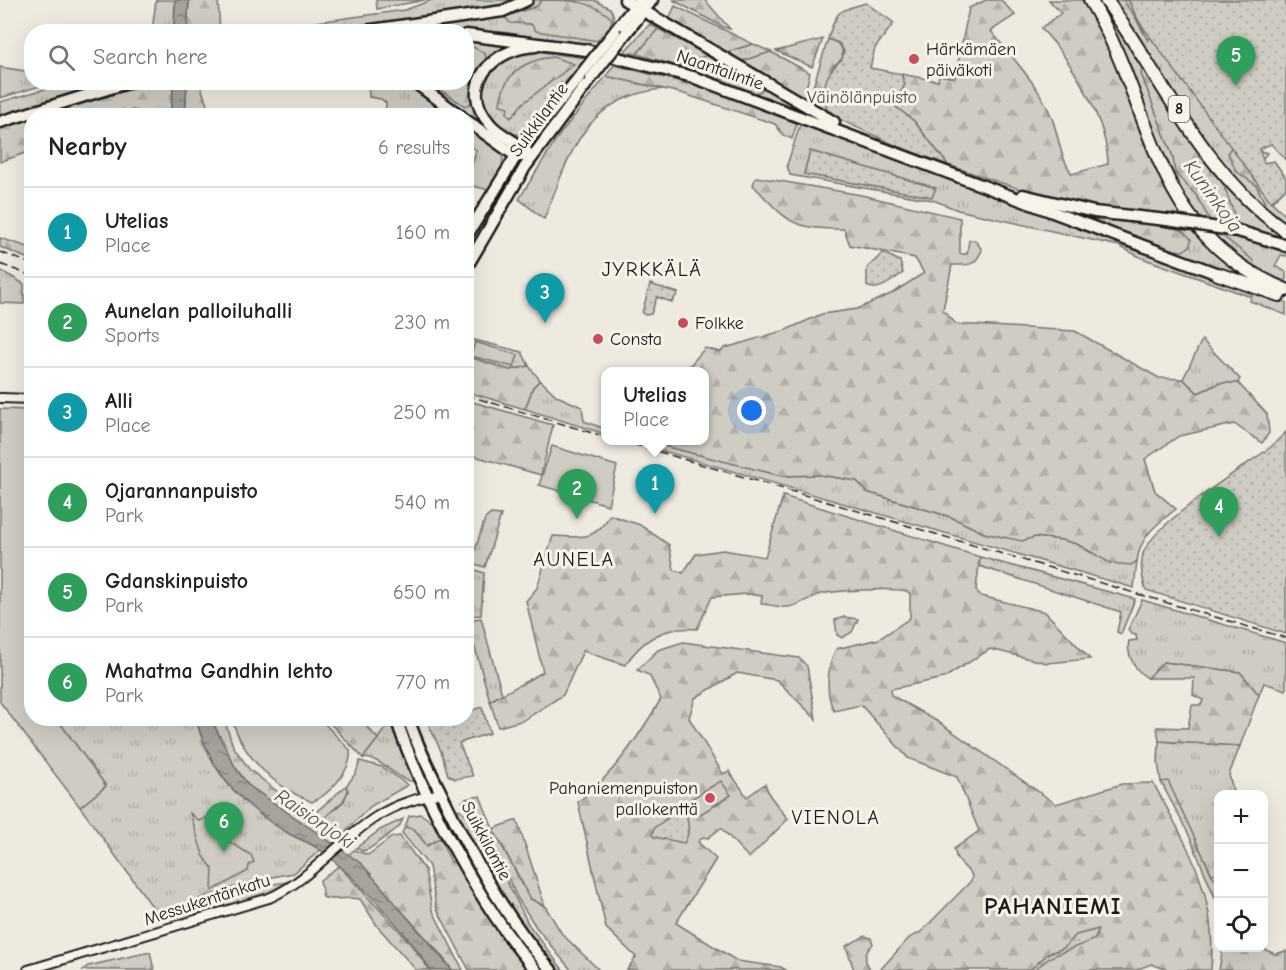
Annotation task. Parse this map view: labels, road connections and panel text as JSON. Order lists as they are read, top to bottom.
{
  "streets": {
    "highway": ["8"],
    "main road": ["Naantalintie", "Suikkilantie"],
    "street": ["Messukentänkatu"]
  },
  "crossings": [
    ["Suikkilantie", "Messukentänkatu"]
  ],
  "districts": [
    "JYRKKÄLÄ",
    "AUNELA",
    "VIENOLA",
    "PAHANIEMI"
  ],
  "water": ["Kuninkoja", "Raisionjoki"],
  "parks": ["Väinölänpuisto"],
  "places": [
    "Härkämäen päiväkoti",
    "Folkke",
    "Consta",
    "Pahaniemenpuiston pallokenttä"
  ],
  "page": {
    "search": "Search here",
    "pins": [
      "5",
      "3",
      "1",
      "2",
      "4",
      "6"
    ],
    "heading": ["Nearby", "6 results"],
    "list": [
      {
        "mark": "1",
        "name": "Utelias",
        "note": "Place",
        "value": "160 m"
      },
      {
        "mark": "2",
        "name": "Aunelan palloiluhalli",
        "note": "Sports",
        "value": "230 m"
      },
      {
        "mark": "3",
        "name": "Alli",
        "note": "Place",
        "value": "250 m"
      },
      {
        "mark": "4",
        "name": "Ojarannanpuisto",
        "note": "Park",
        "value": "540 m"
      },
      {
        "mark": "5",
        "name": "Gdanskinpuisto",
        "note": "Park",
        "value": "650 m"
      },
      {
        "mark": "6",
        "name": "Mahatma Gandhin lehto",
        "note": "Park",
        "value": "770 m"
      }
    ],
    "popup": ["Utelias", "Place"],
    "map_buttons": ["+", "−"]
  }
}
